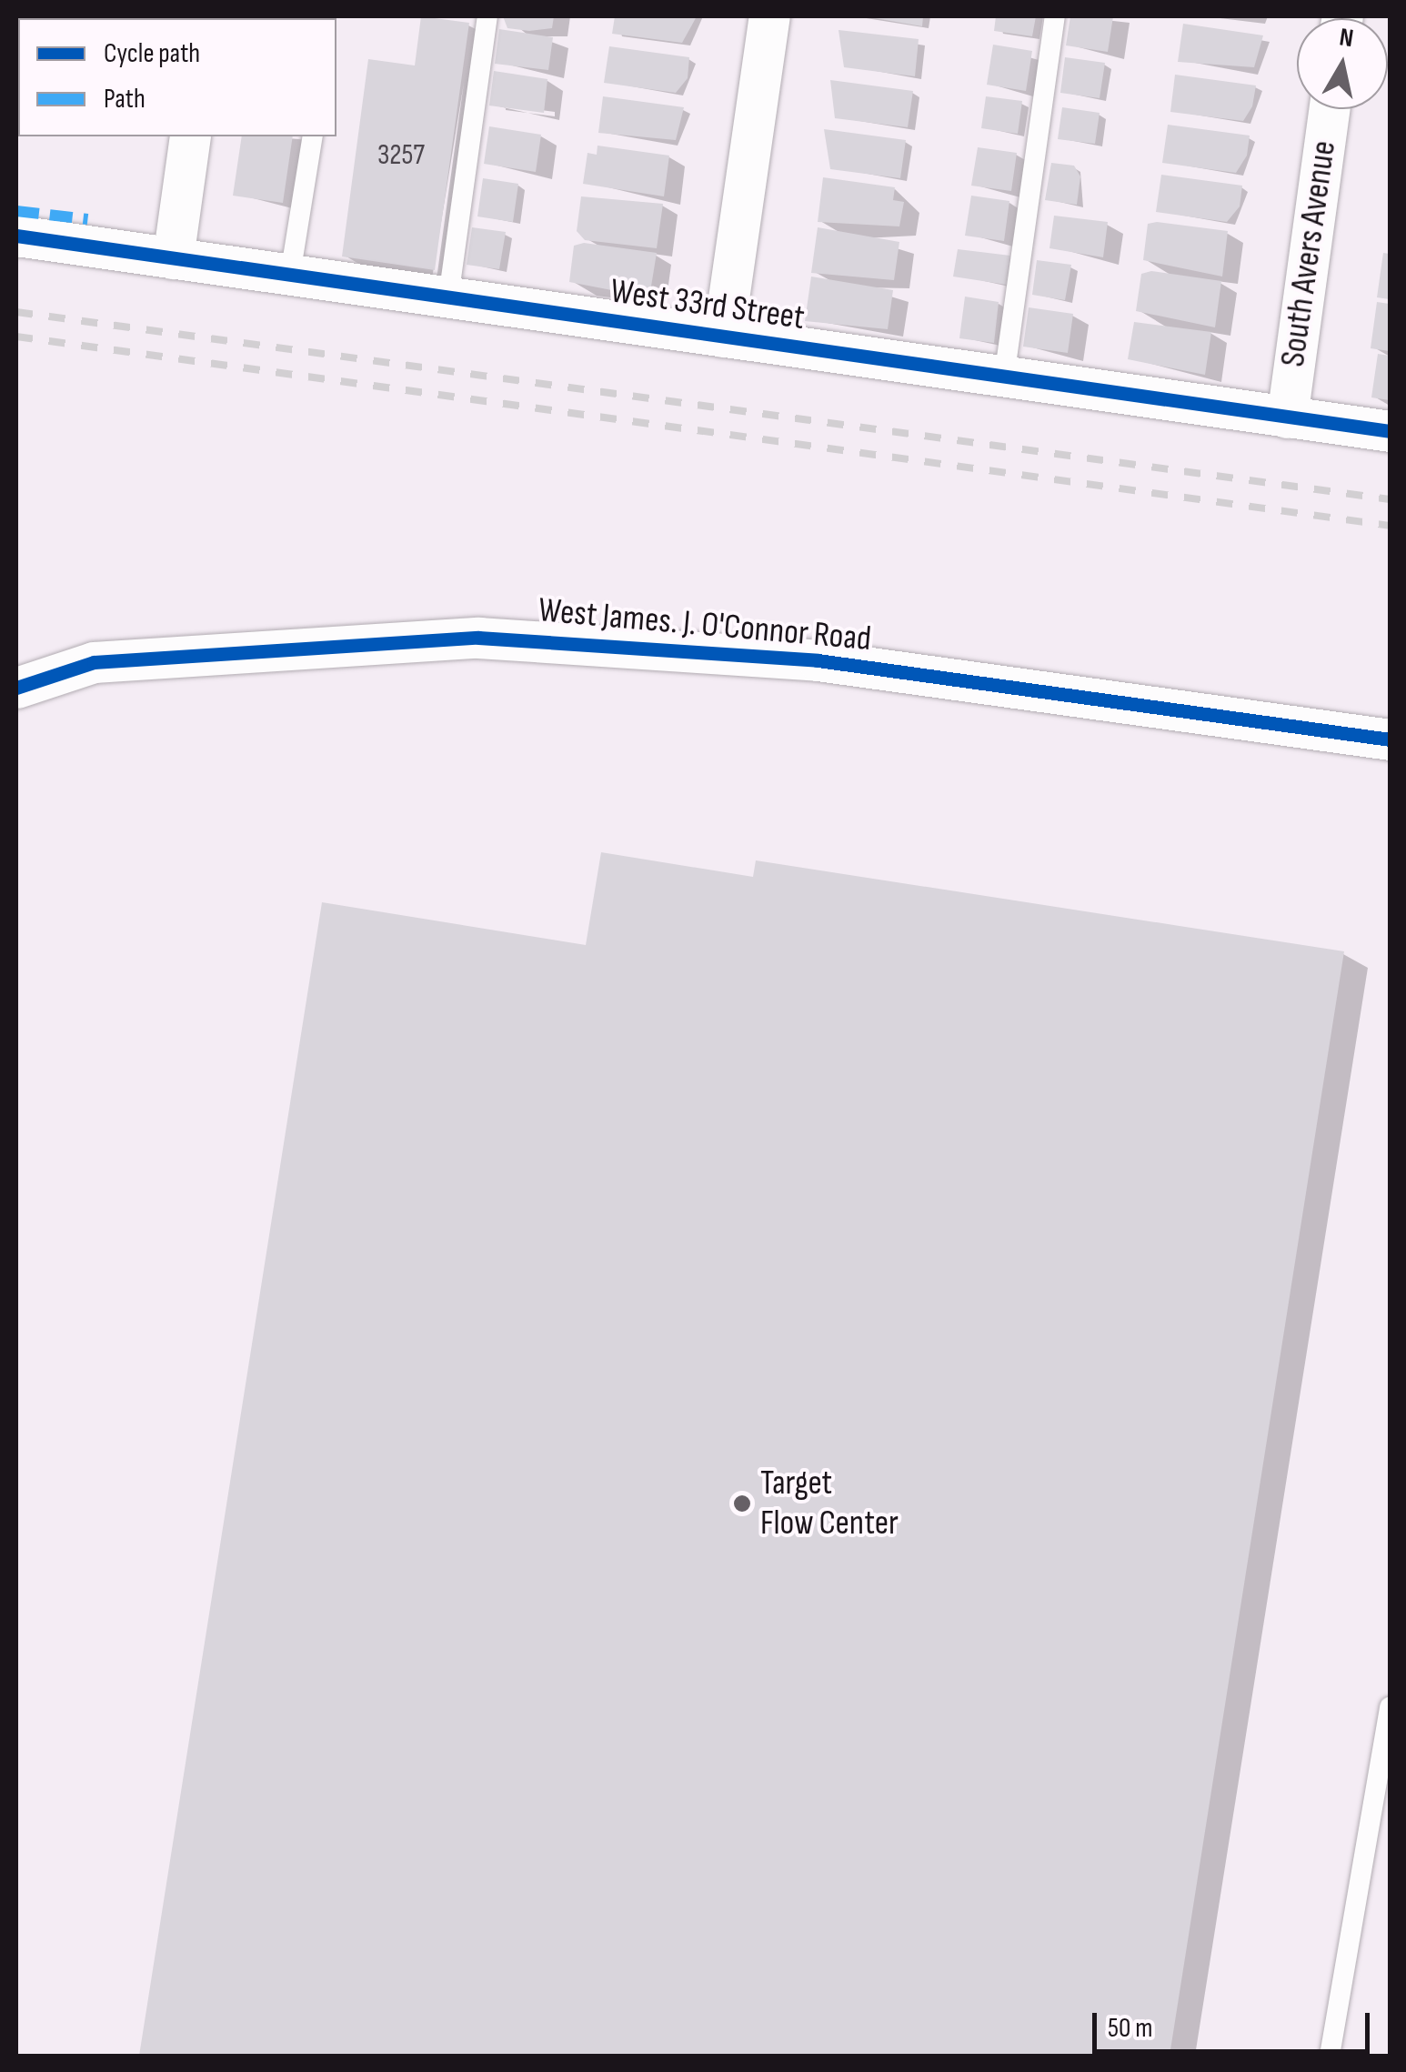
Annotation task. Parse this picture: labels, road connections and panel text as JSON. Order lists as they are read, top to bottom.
{
  "streets": {
    "street": ["South Avers Avenue", "West 33rd Street", "West James. J. O'Connor Road"]
  },
  "crossings": [
    ["South Avers Avenue", "West 33rd Street"]
  ],
  "places": ["Target Flow Center"],
  "house_numbers": ["3257"],
  "legend": ["Cycle path", "Path"],
  "scale_bar": "50 m",
  "north": "top"
}
